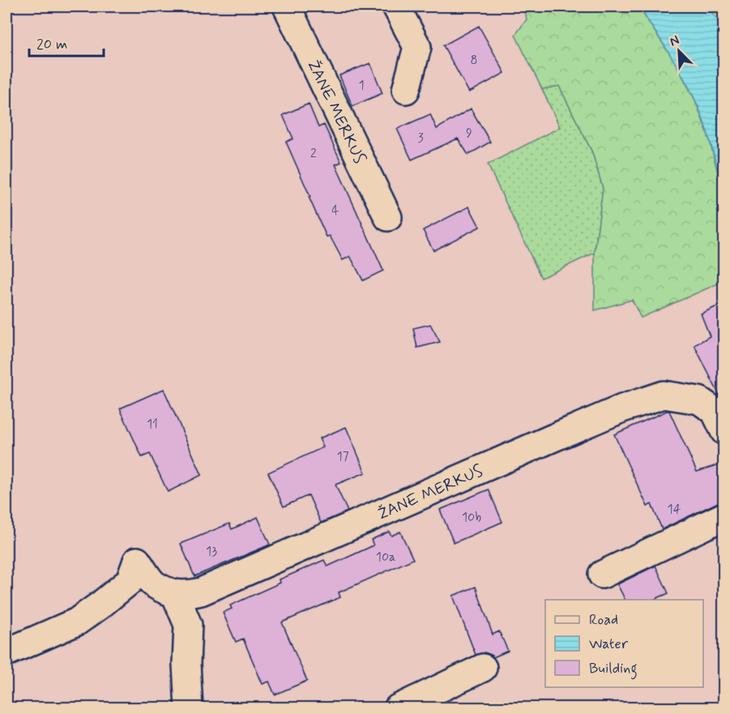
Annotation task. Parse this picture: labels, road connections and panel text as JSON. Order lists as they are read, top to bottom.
{
  "streets": {
    "street": ["ŽANE MERKUS"]
  },
  "house_numbers": [
    "8",
    "1",
    "9",
    "3",
    "2",
    "4",
    "11",
    "17",
    "14",
    "10b",
    "13",
    "10a"
  ],
  "legend": ["Road", "Water", "Building"],
  "scale_bar": "20 m",
  "north": "top left"
}
